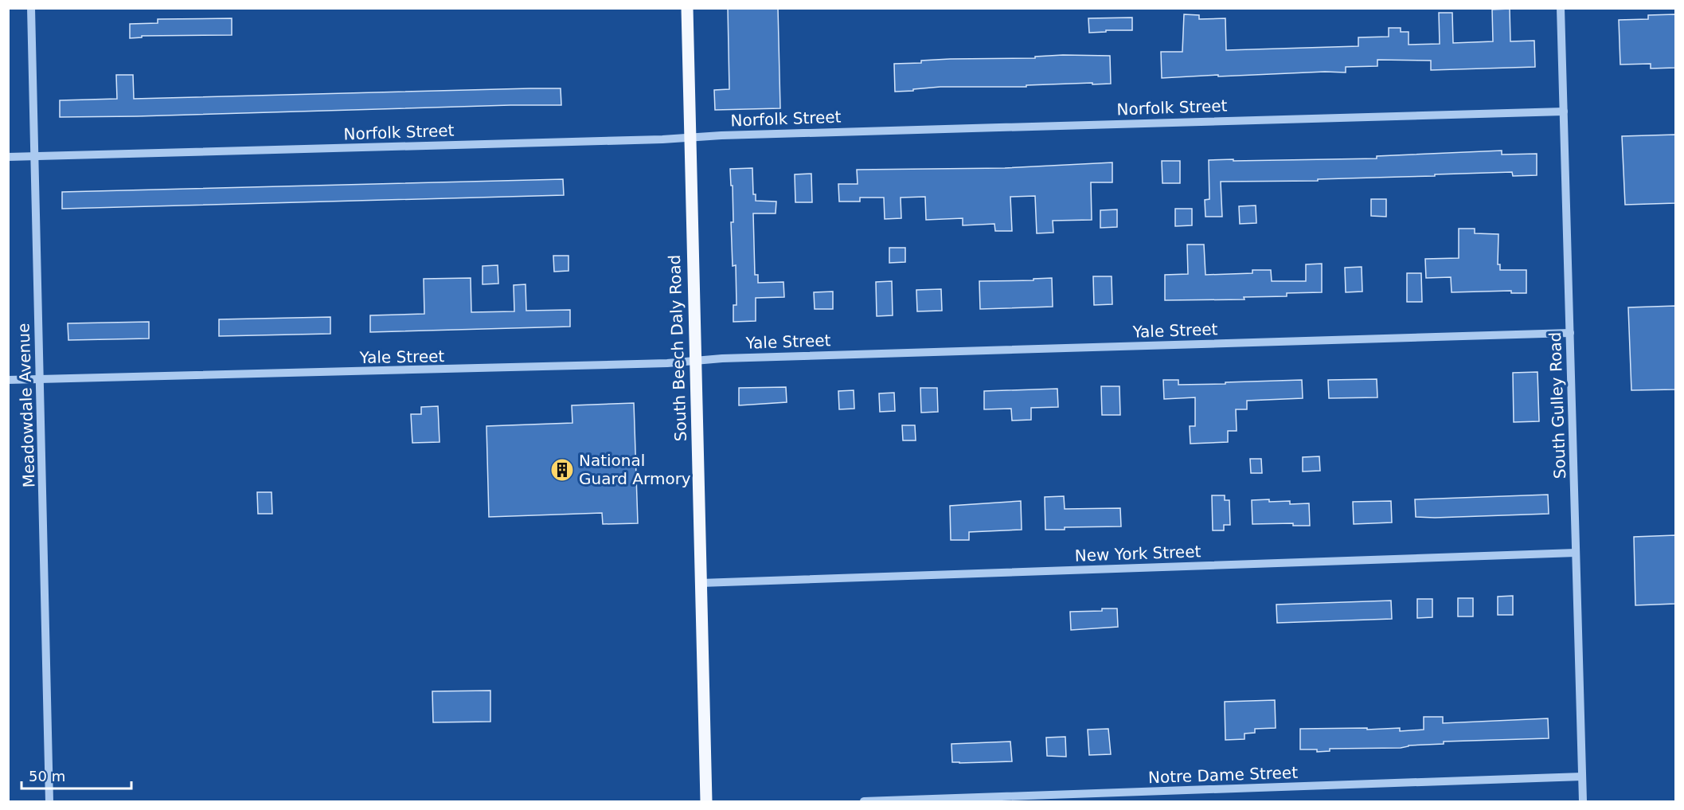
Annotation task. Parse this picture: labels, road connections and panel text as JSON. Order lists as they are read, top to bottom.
{
  "streets": {
    "main road": ["South Beech Daly Road"],
    "street": [
      "Norfolk Street",
      "Yale Street",
      "Meadowdale Avenue",
      "South Gulley Road",
      "New York Street",
      "Notre Dame Street"
    ]
  },
  "crossings": [
    ["Norfolk Street", "South Beech Daly Road"],
    ["Norfolk Street", "Meadowdale Avenue"],
    ["Norfolk Street", "South Gulley Road"],
    ["Yale Street", "South Beech Daly Road"],
    ["Yale Street", "Meadowdale Avenue"],
    ["Yale Street", "South Gulley Road"],
    ["South Beech Daly Road", "New York Street"],
    ["South Gulley Road", "New York Street"],
    ["South Gulley Road", "Notre Dame Street"]
  ],
  "places": {
    "building": ["National Guard Armory"]
  },
  "scale_bar": "50 m"
}
